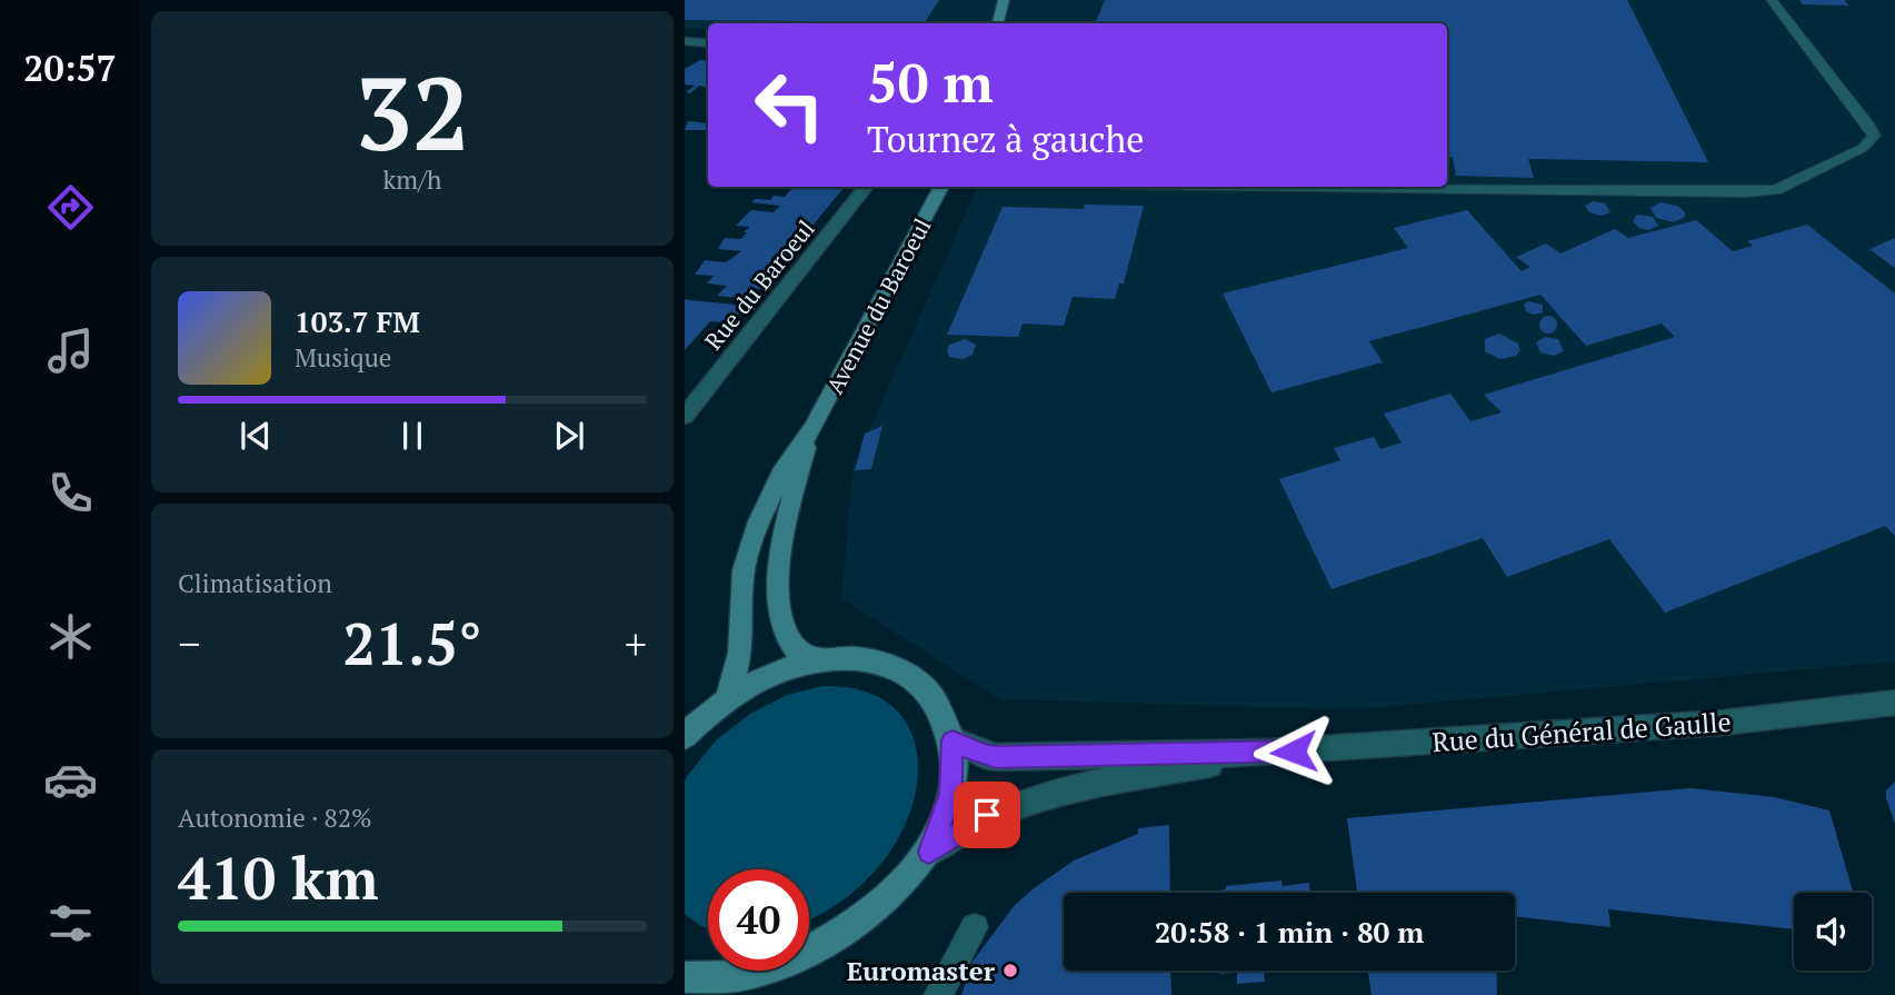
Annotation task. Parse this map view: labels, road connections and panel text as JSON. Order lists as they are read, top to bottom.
{
  "streets": {
    "main road": ["Avenue du Baroeul"],
    "street": ["Rue du Baroeul", "Rue du Général de Gaulle"]
  },
  "places": ["Euromaster"],
  "page": {
    "tabs": "20:57",
    "tile": [
      ["32", "km/h"],
      "Climatisation",
      ["Autonomie · 82%", "410 km"]
    ],
    "turn": ["50 m", "Tournez à gauche"],
    "song": ["103.7 FM", "Musique"],
    "heat": ["−", "21.5°", "+"],
    "limit": "40",
    "trip": "20:58 · 1 min · 80 m"
  }
}
